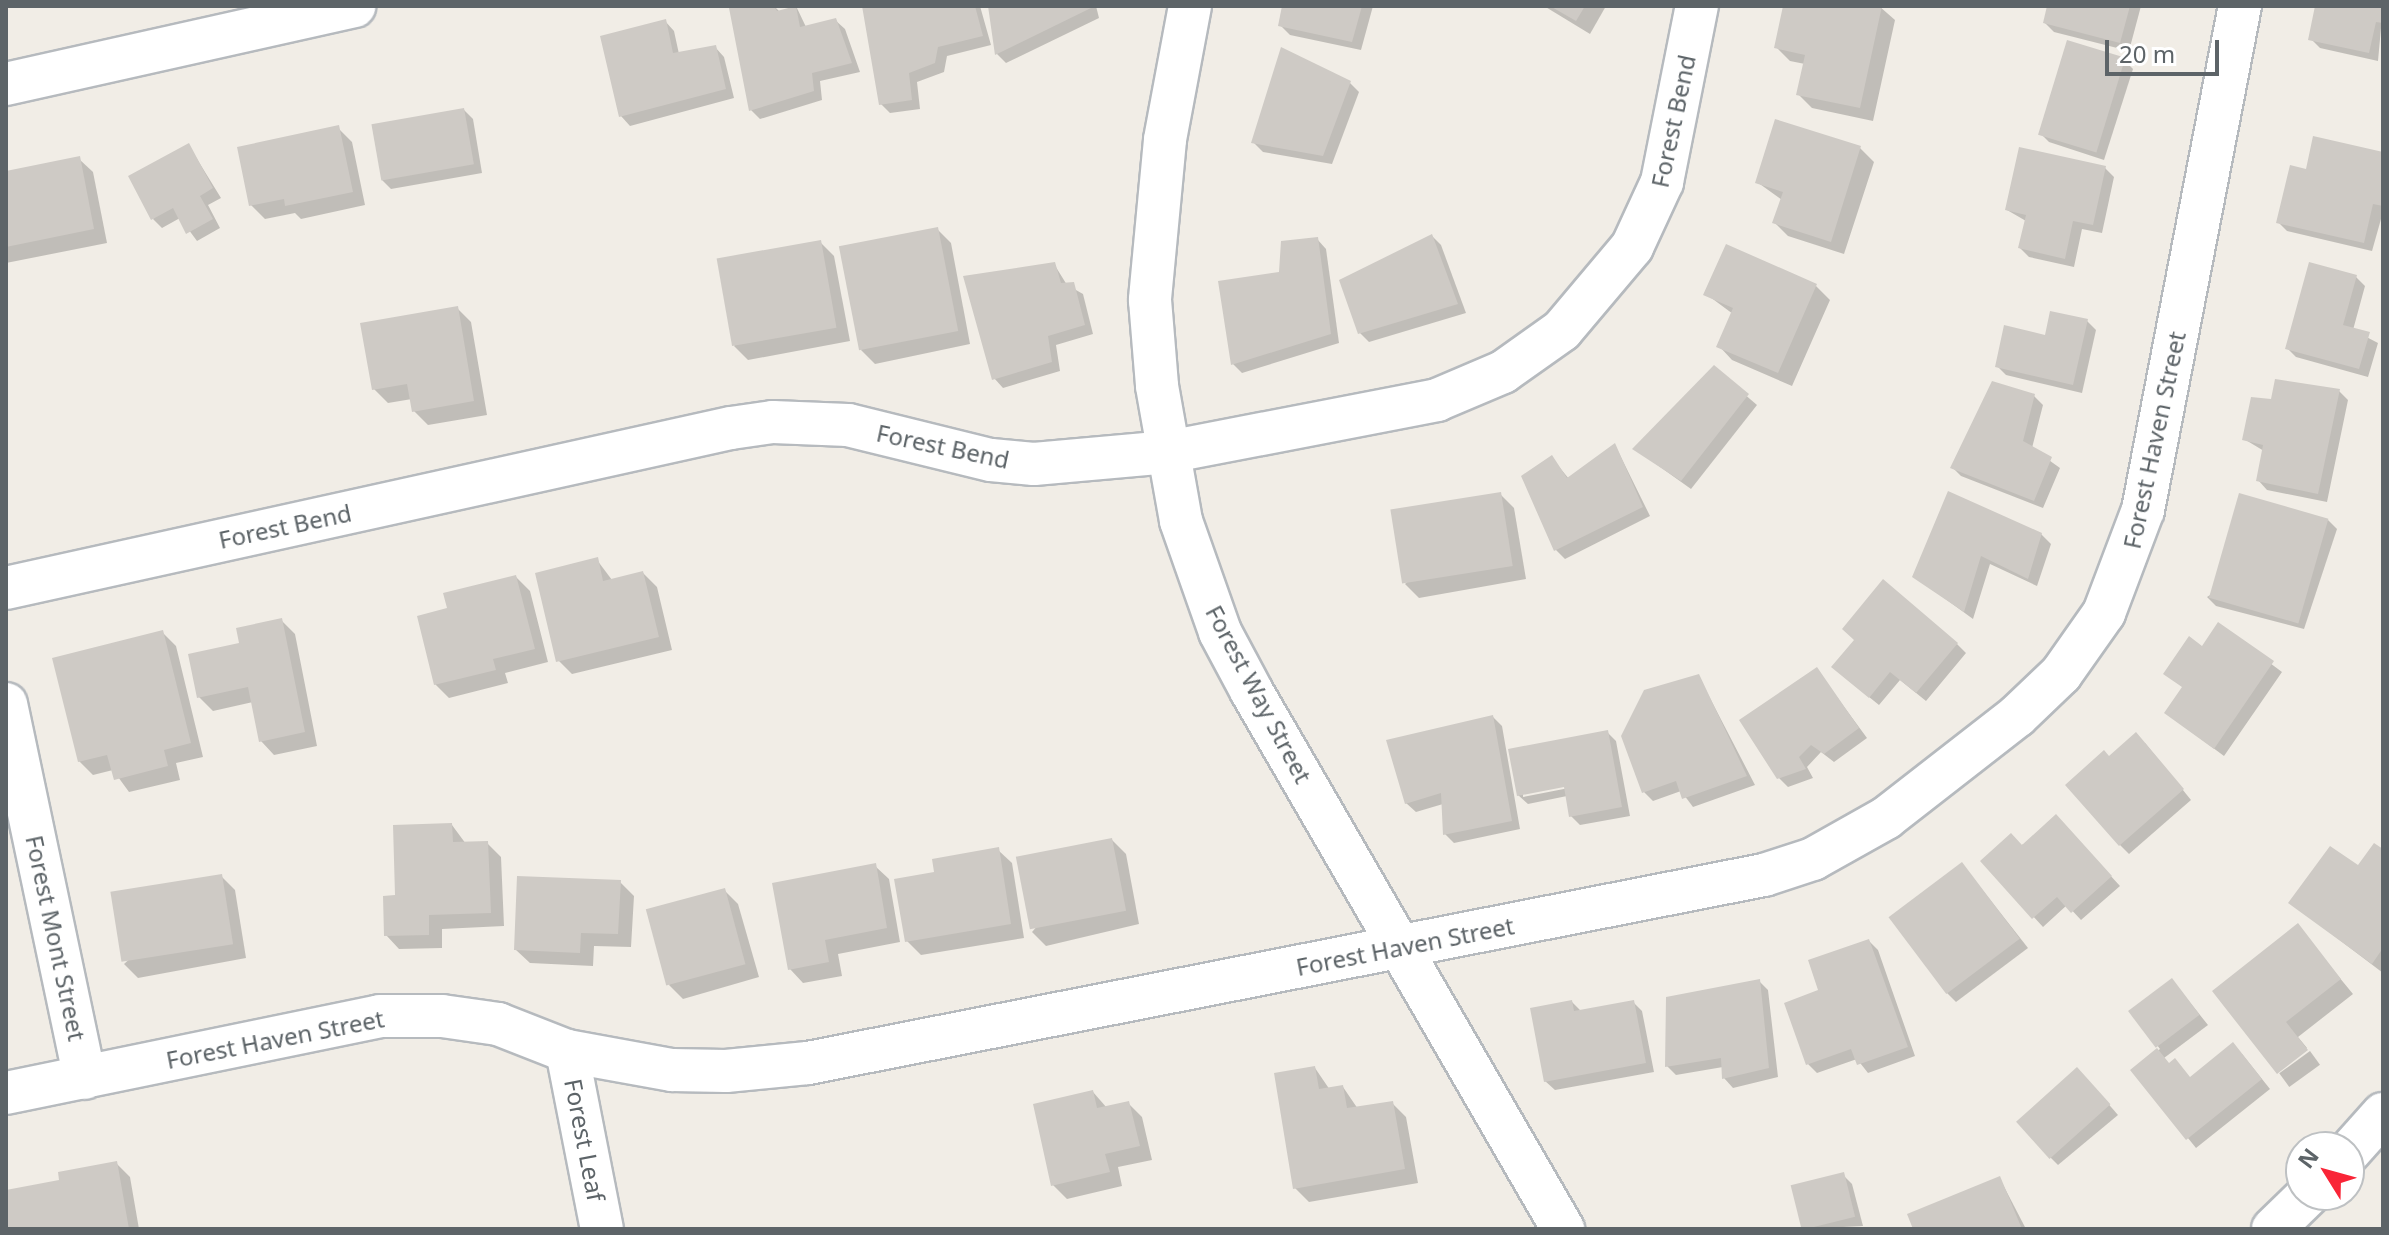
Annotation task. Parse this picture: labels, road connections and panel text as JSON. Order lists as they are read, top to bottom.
{
  "streets": {
    "street": [
      "Forest Bend",
      "Forest Haven Street",
      "Forest Way Street",
      "Forest Mont Street",
      "Forest Leaf"
    ]
  },
  "crossings": [
    ["Forest Bend", "Forest Way Street"],
    ["Forest Haven Street", "Forest Way Street"],
    ["Forest Haven Street", "Forest Mont Street"],
    ["Forest Haven Street", "Forest Leaf"]
  ],
  "scale_bar": "20 m",
  "north": "top left"
}
